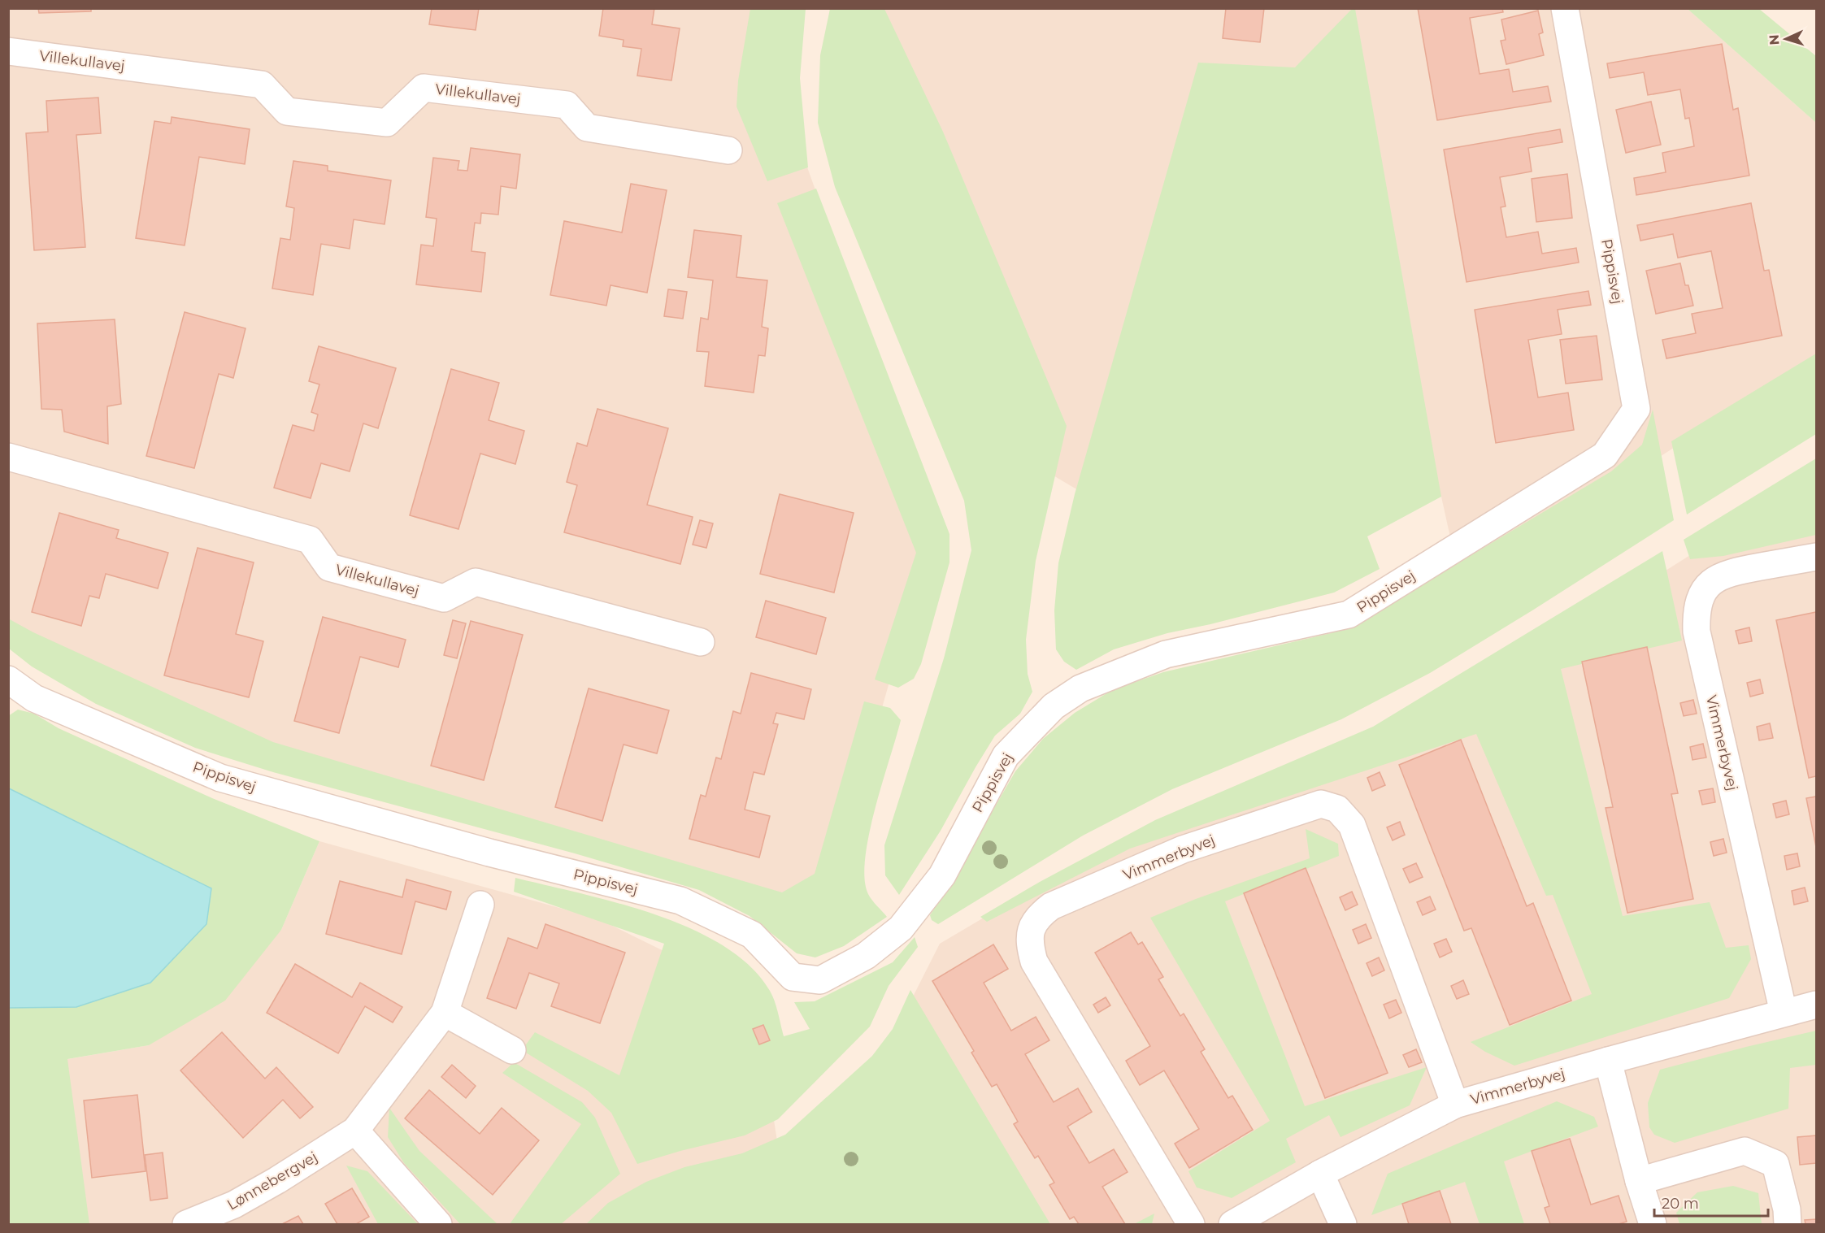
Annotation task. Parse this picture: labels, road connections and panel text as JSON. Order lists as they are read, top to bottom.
{
  "streets": {
    "street": [
      "Villekullavej",
      "Pippisvej",
      "Vimmerbyvej",
      "Lønnebergvej"
    ]
  },
  "scale_bar": "20 m",
  "north": "left"
}
